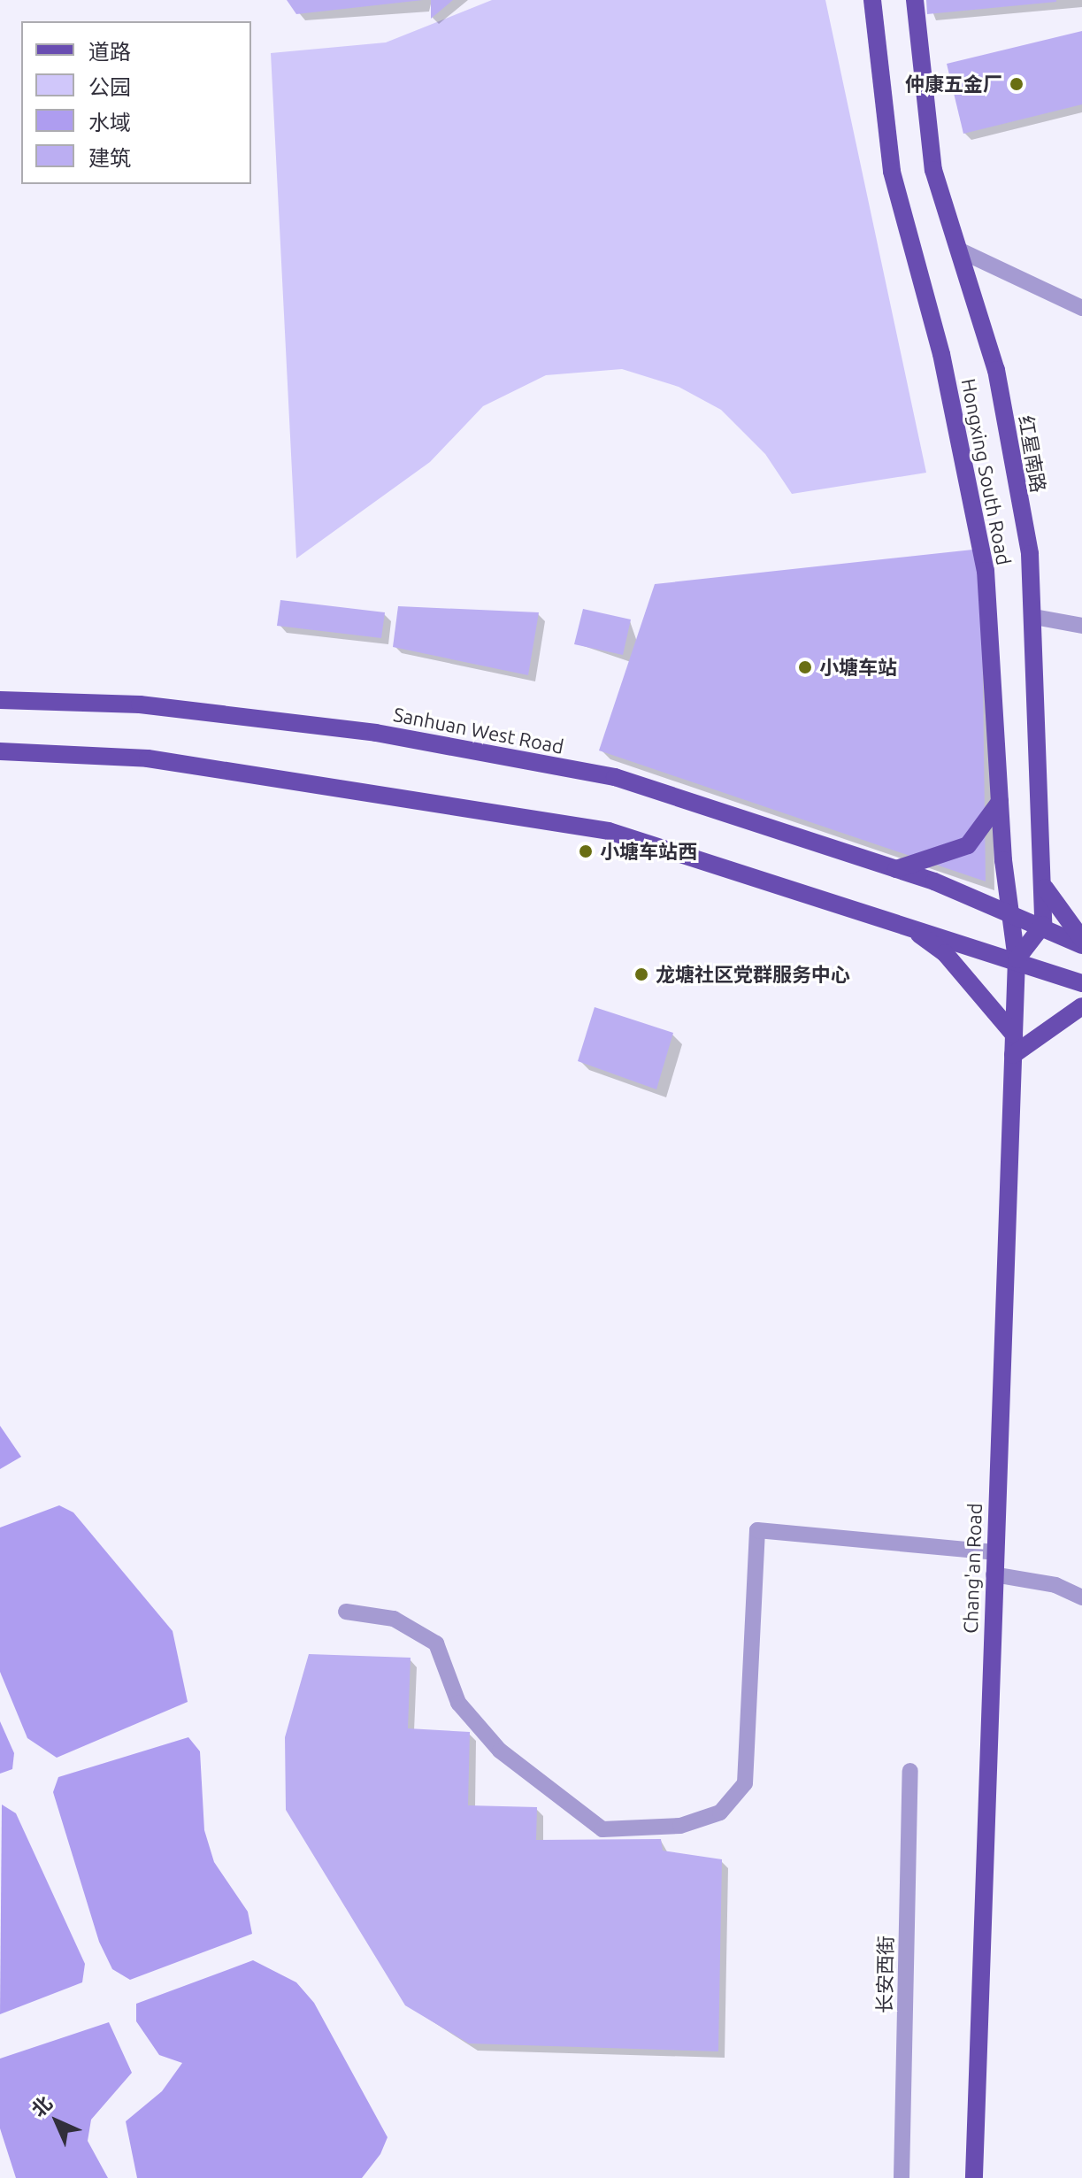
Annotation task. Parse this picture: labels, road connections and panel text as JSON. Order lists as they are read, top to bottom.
{
  "streets": {
    "main road": [
      "红星南路",
      "Hongxing South Road",
      "Sanhuan West Road",
      "Chang'an Road"
    ],
    "street": ["长安西街"]
  },
  "crossings": [
    ["红星南路", "Sanhuan West Road"],
    ["Hongxing South Road", "Sanhuan West Road"],
    ["Hongxing South Road", "Chang'an Road"]
  ],
  "places": [
    "仲康五金厂",
    "小塘车站",
    "小塘车站西",
    "龙塘社区党群服务中心"
  ],
  "legend": [
    "道路",
    "公园",
    "水域",
    "建筑"
  ],
  "north": "top left"
}
